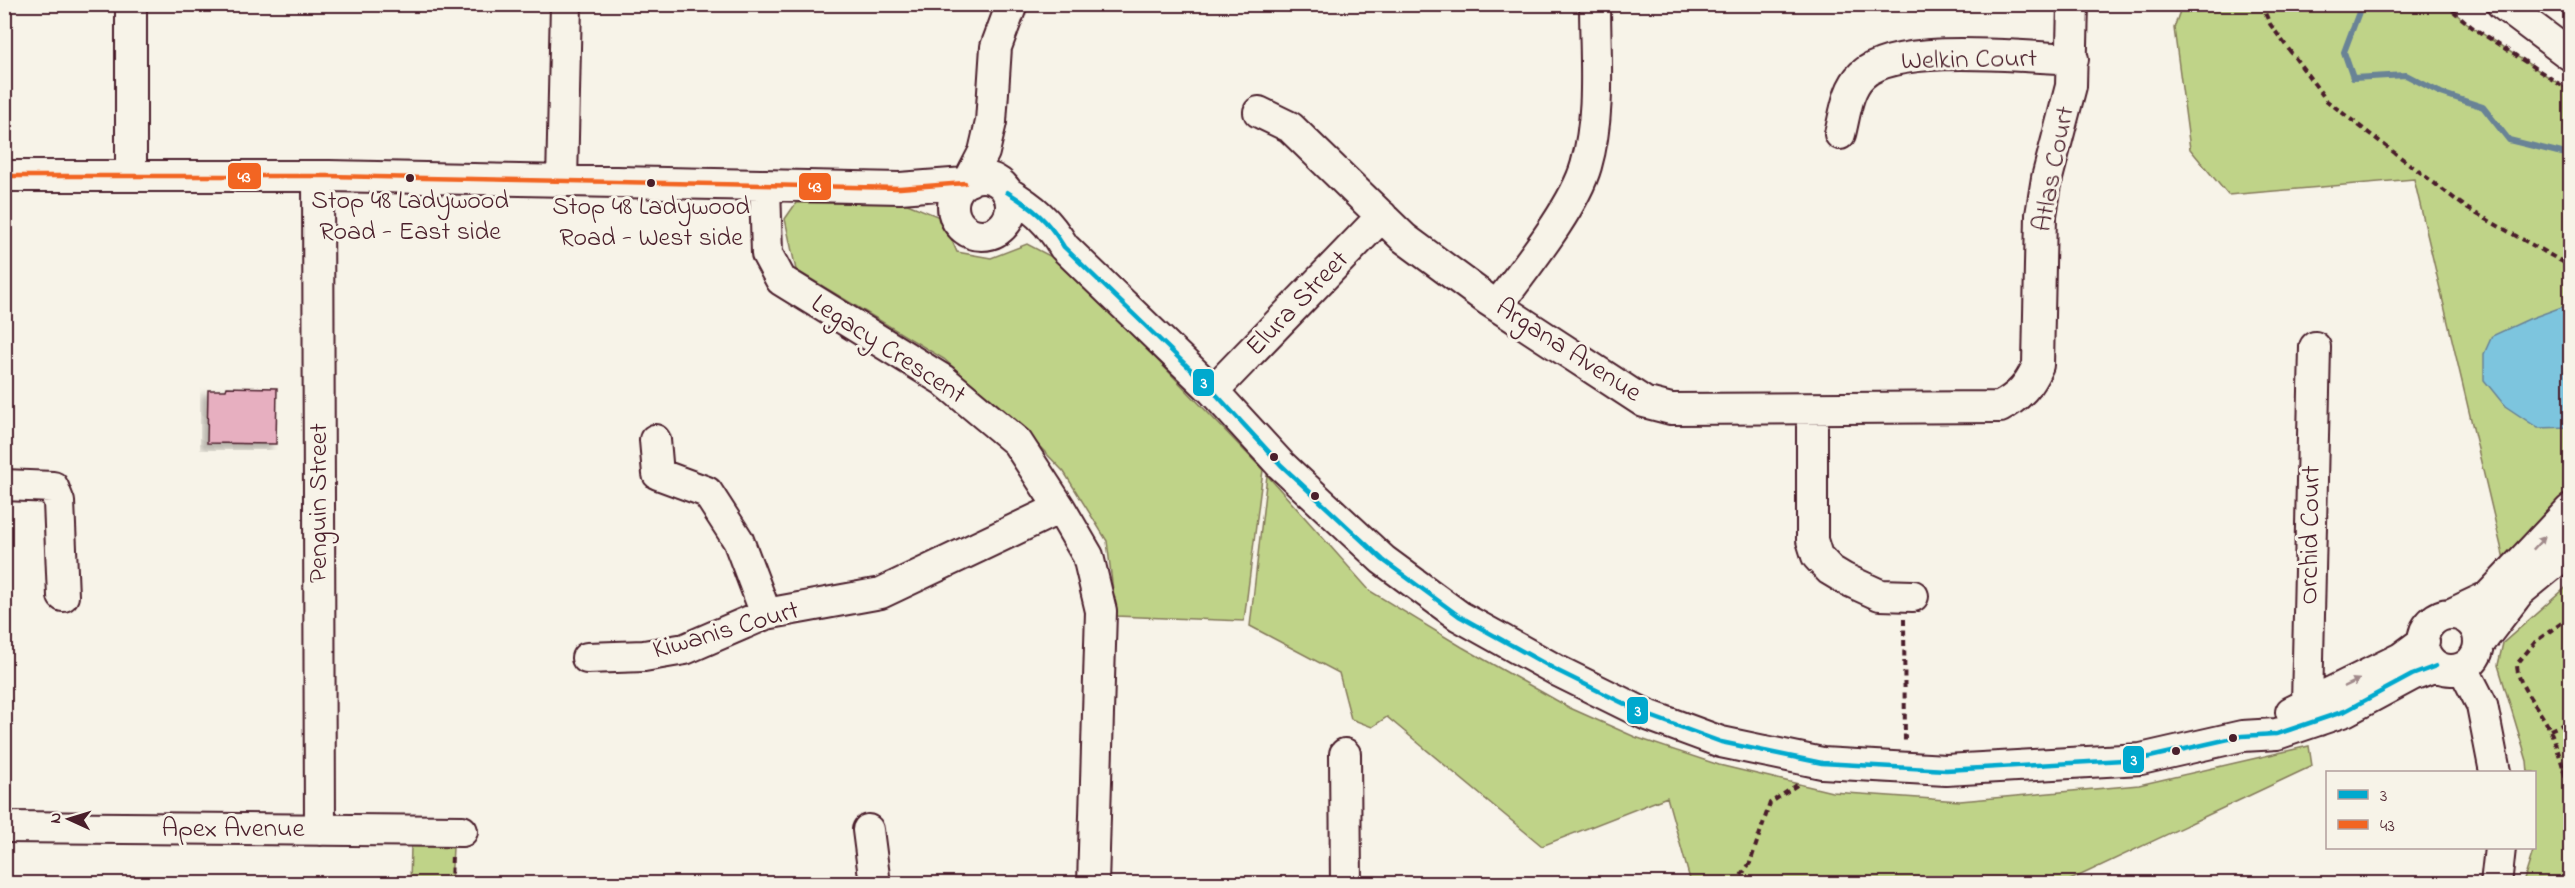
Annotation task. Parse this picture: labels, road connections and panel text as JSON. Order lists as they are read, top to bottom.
{
  "streets": {
    "street": [
      "Welkin Court",
      "Atlas Court",
      "Elura Street",
      "Legacy Crescent",
      "Argana Avenue",
      "Penguin Street",
      "Orchid Court",
      "Kiwanis Court",
      "Apex Avenue"
    ]
  },
  "crossings": [
    ["Welkin Court", "Atlas Court"],
    ["Atlas Court", "Argana Avenue"],
    ["Elura Street", "Argana Avenue"],
    ["Legacy Crescent", "Kiwanis Court"],
    ["Penguin Street", "Apex Avenue"]
  ],
  "places": ["Stop 48 Ladywood Road - East side", "Stop 48 Ladywood Road - West side"],
  "lines": ["transit line 43", "transit line 3"],
  "legend": ["3", "43"],
  "north": "left"
}
